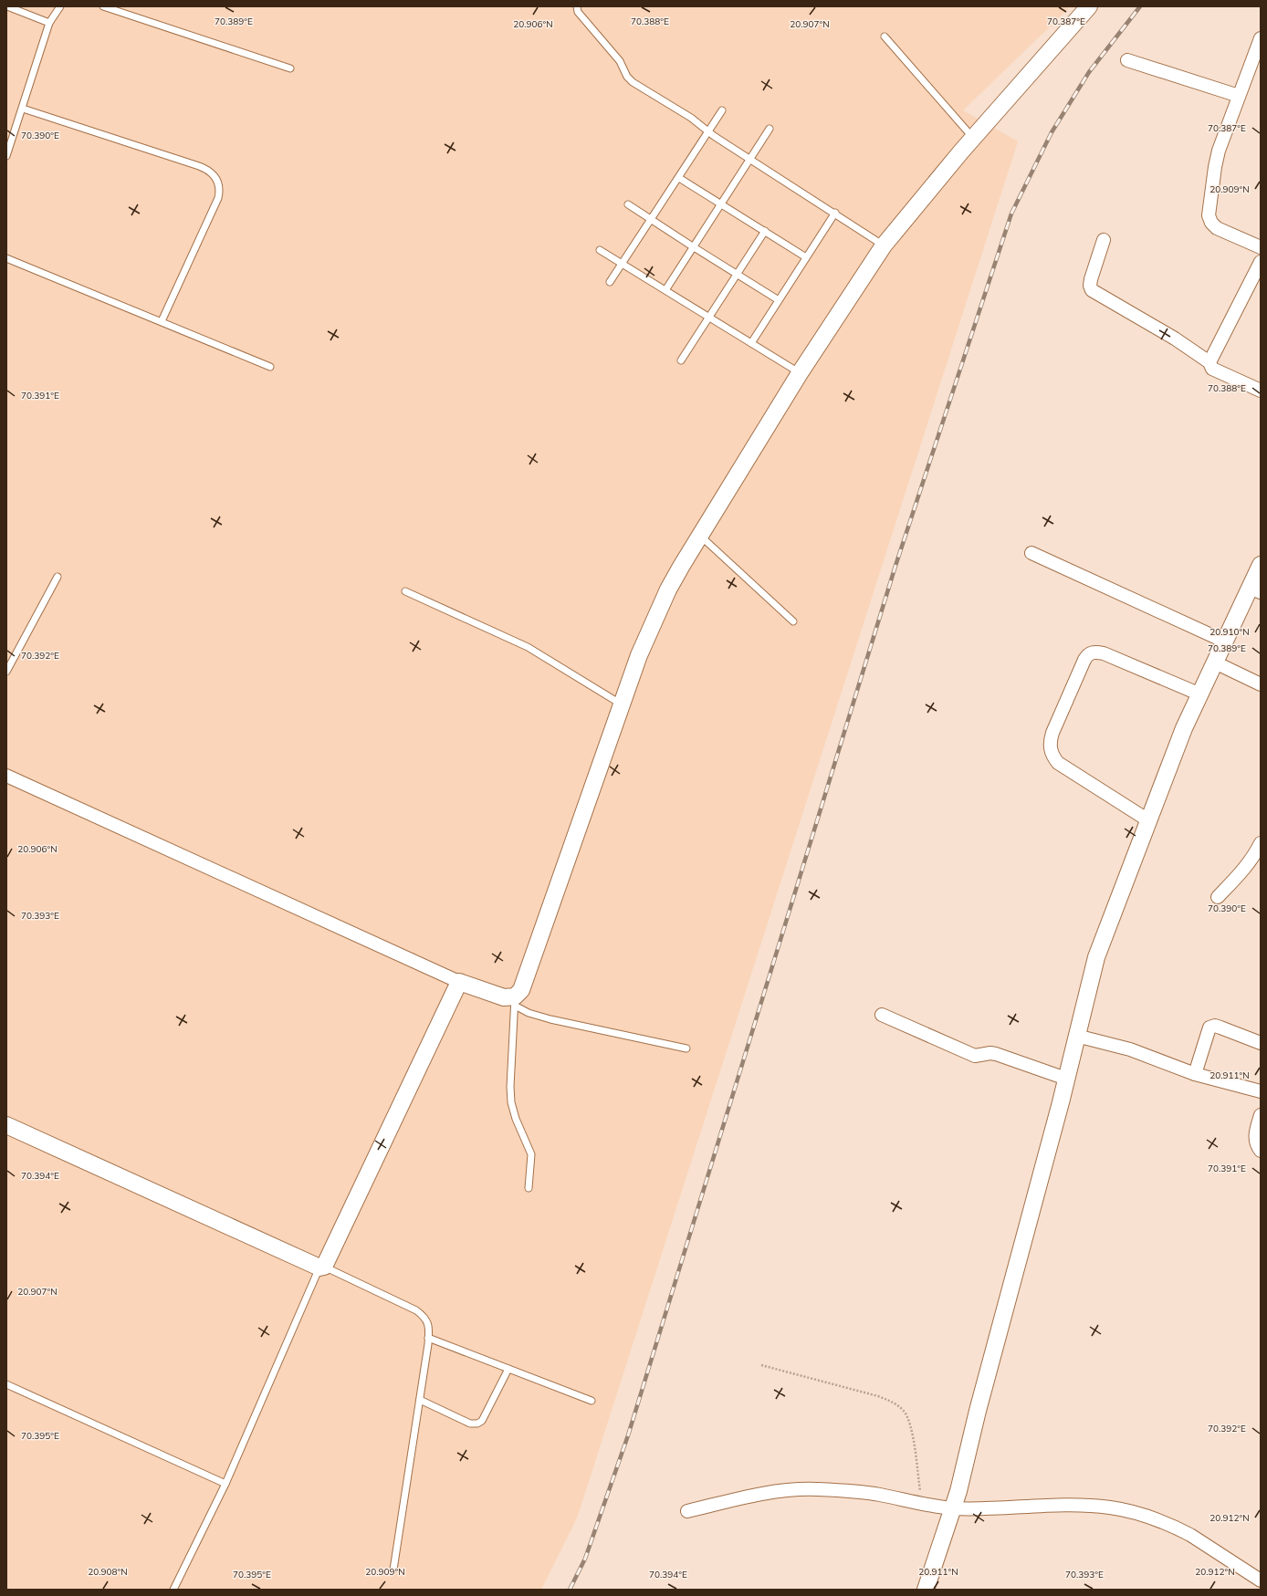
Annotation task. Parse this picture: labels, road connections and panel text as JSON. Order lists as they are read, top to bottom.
{
  "coordinates": [
    "70.388°E",
    "70.389°E",
    "70.387°E",
    "20.906°N",
    "20.907°N",
    "70.390°E",
    "20.909°N",
    "70.391°E",
    "20.910°N",
    "70.392°E",
    "70.393°E",
    "20.911°N",
    "70.394°E",
    "70.395°E",
    "20.912°N",
    "20.908°N"
  ]
}
